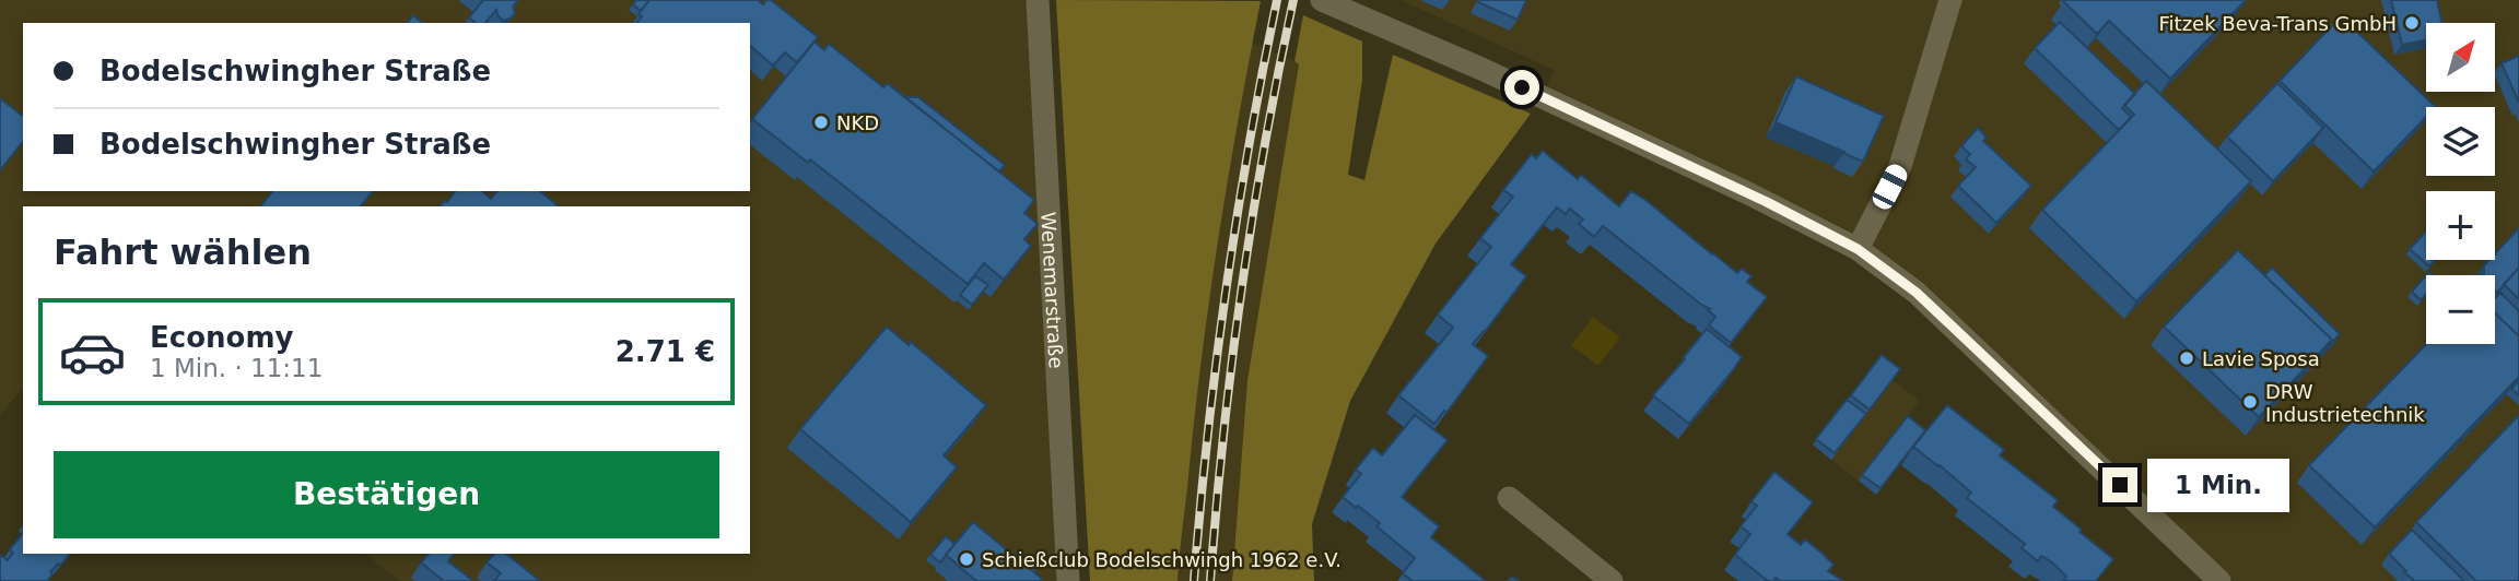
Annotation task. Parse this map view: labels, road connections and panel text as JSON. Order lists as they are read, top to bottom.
{
  "streets": {
    "street": ["Wenemarstraße"]
  },
  "places": [
    "Fitzek Beva-Trans GmbH",
    "NKD",
    "Lavie Sposa",
    "DRW Industrietechnik",
    "Schießclub Bodelschwingh 1962 e.V."
  ],
  "north": "top right",
  "page": {
    "map_buttons": ["+", "−"],
    "banner": ["Bodelschwingher Straße", "Bodelschwingher Straße"],
    "heading": "Fahrt wählen",
    "list": [
      {
        "name": "Economy",
        "note": "1 Min. · 11:11",
        "value": "2.71 €"
      }
    ],
    "buttons": "Bestätigen",
    "bubble": "1 Min."
  }
}
